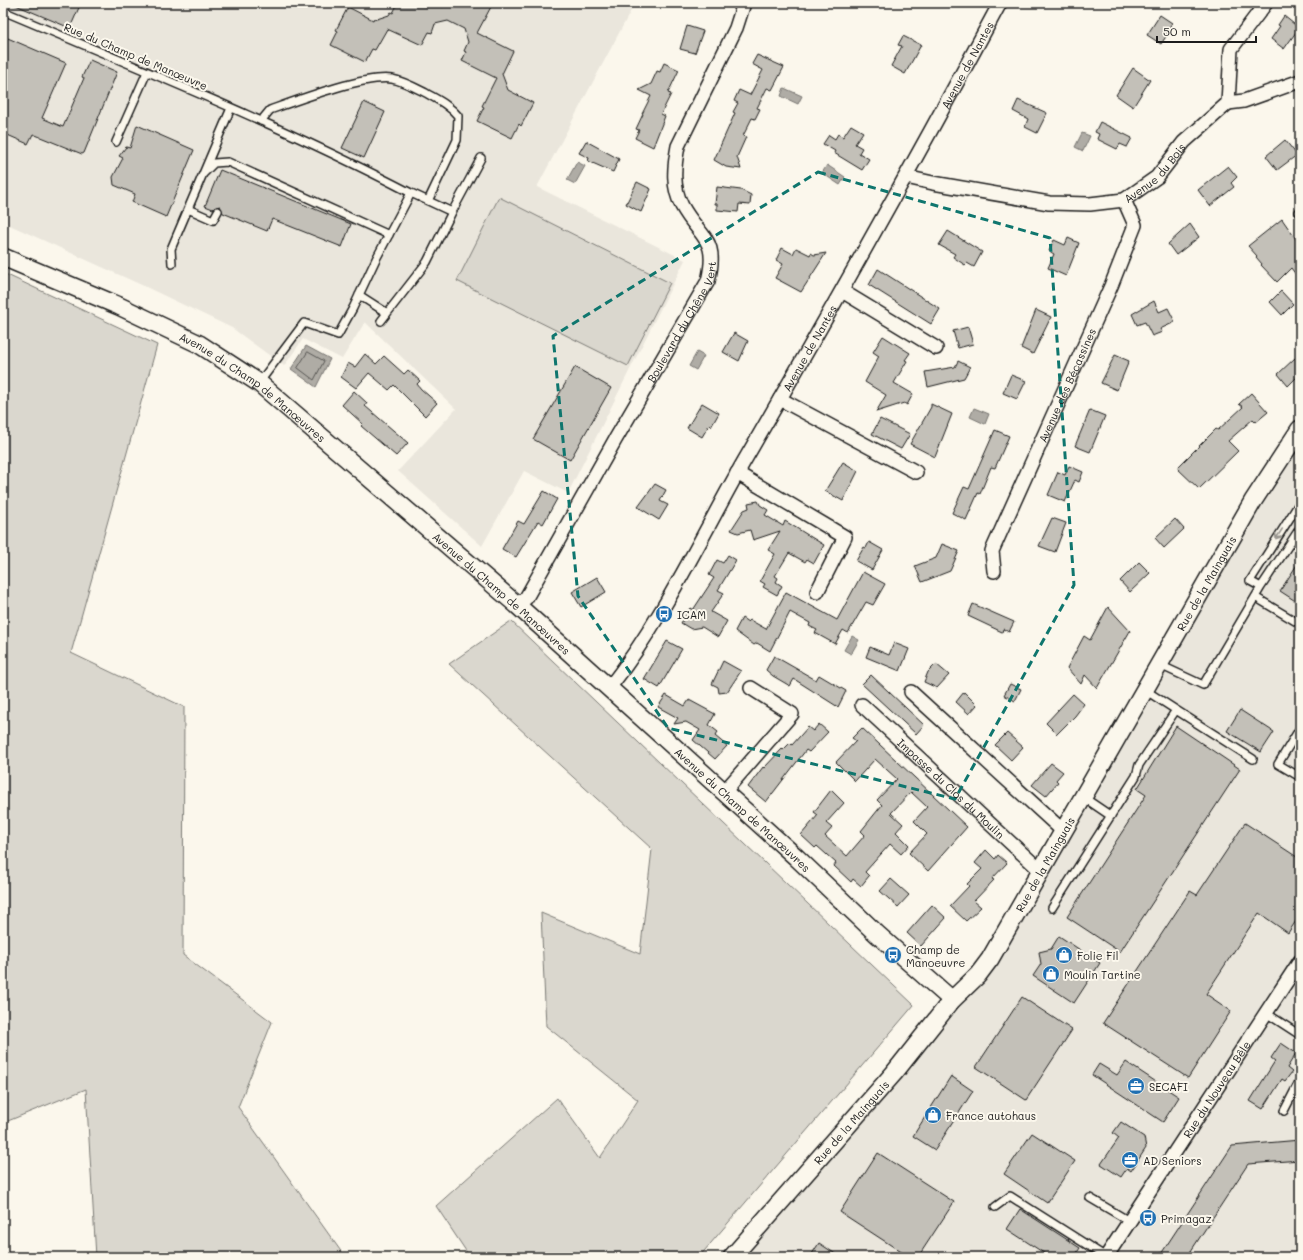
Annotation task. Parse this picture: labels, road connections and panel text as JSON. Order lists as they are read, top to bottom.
{
  "streets": {
    "street": [
      "Avenue de Nantes",
      "Avenue du Bois",
      "Boulevard du Chêne Vert",
      "Avenue des Bécassines",
      "Avenue du Champ de Manœuvres",
      "Rue de la Mainguais",
      "Impasse du Clos du Moulin",
      "Rue du Nouveau Bêle"
    ],
    "lane": ["Rue du Champ de Manœuvre"]
  },
  "crossings": [
    ["Avenue de Nantes", "Avenue du Bois"],
    ["Avenue de Nantes", "Avenue du Champ de Manœuvres"],
    ["Avenue du Bois", "Avenue des Bécassines"],
    ["Boulevard du Chêne Vert", "Avenue du Champ de Manœuvres"],
    ["Avenue du Champ de Manœuvres", "Rue de la Mainguais"],
    ["Rue de la Mainguais", "Impasse du Clos du Moulin"]
  ],
  "places": {
    "bus stop": ["ICAM", "Champ de Manoeuvre", "Primagaz"],
    "shop": ["Folie Fil", "Moulin Tartine", "France autohaus"],
    "office": ["SECAFI", "AD Seniors"]
  },
  "scale_bar": "50 m"
}
